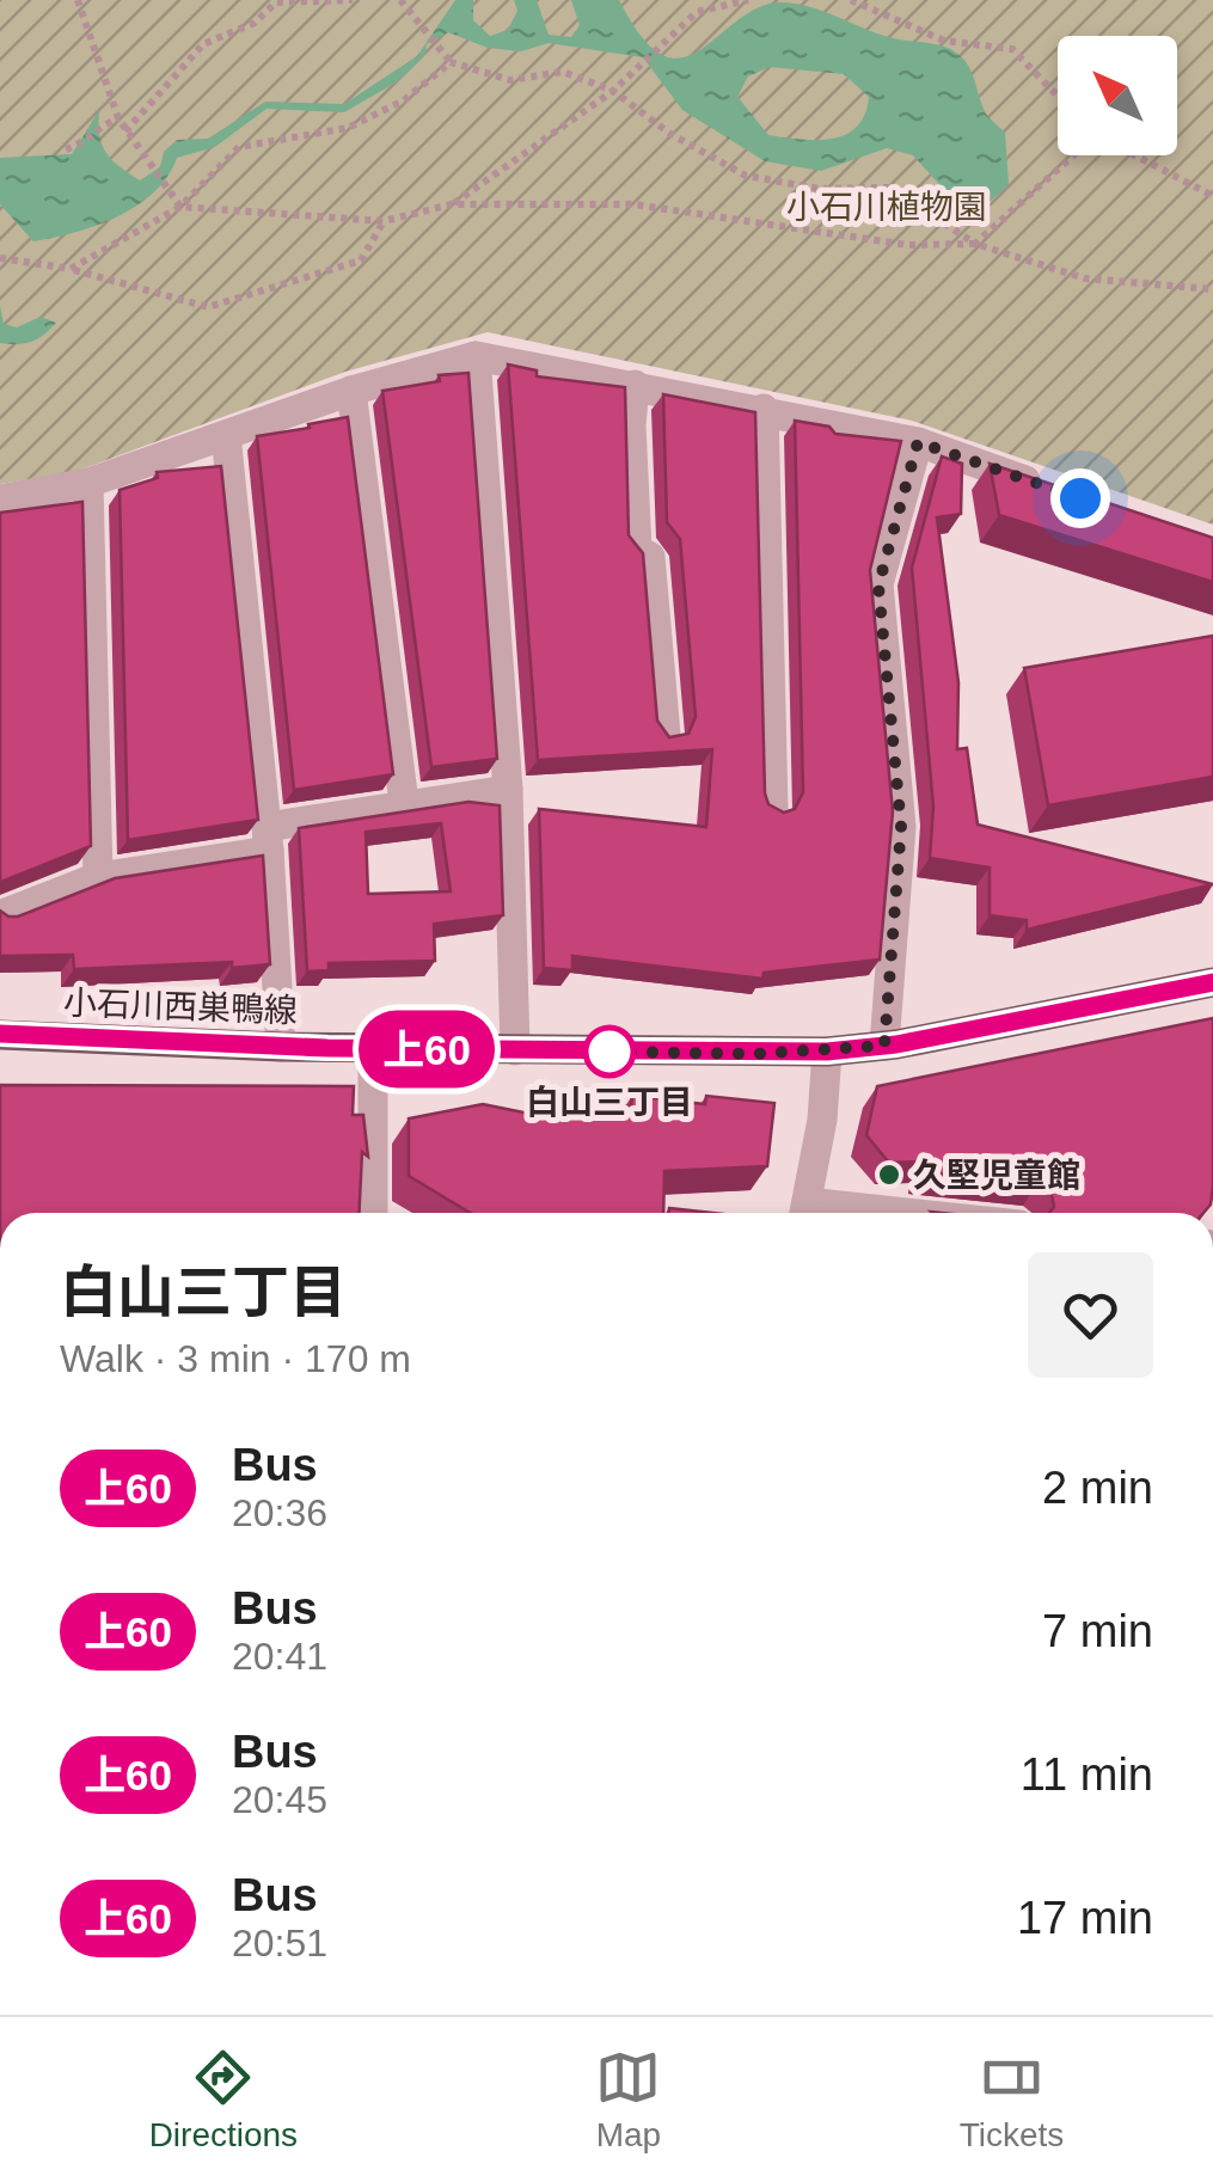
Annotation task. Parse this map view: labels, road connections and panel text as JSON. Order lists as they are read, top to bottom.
{
  "streets": {
    "main road": ["小石川西巣鴨線"]
  },
  "parks": ["小石川植物園"],
  "places": ["白山三丁目", "久堅児童館"],
  "lines": ["bus line 上60"],
  "north": "top left",
  "page": {
    "on_map": "上60",
    "heading": ["白山三丁目", "Walk · 3 min · 170 m"],
    "list": [
      {
        "mark": "上60",
        "name": "Bus",
        "note": "20:36",
        "value": "2 min"
      },
      {
        "mark": "上60",
        "name": "Bus",
        "note": "20:41",
        "value": "7 min"
      },
      {
        "mark": "上60",
        "name": "Bus",
        "note": "20:45",
        "value": "11 min"
      },
      {
        "mark": "上60",
        "name": "Bus",
        "note": "20:51",
        "value": "17 min"
      }
    ],
    "tabs": ["Directions", "Map", "Tickets"]
  }
}
